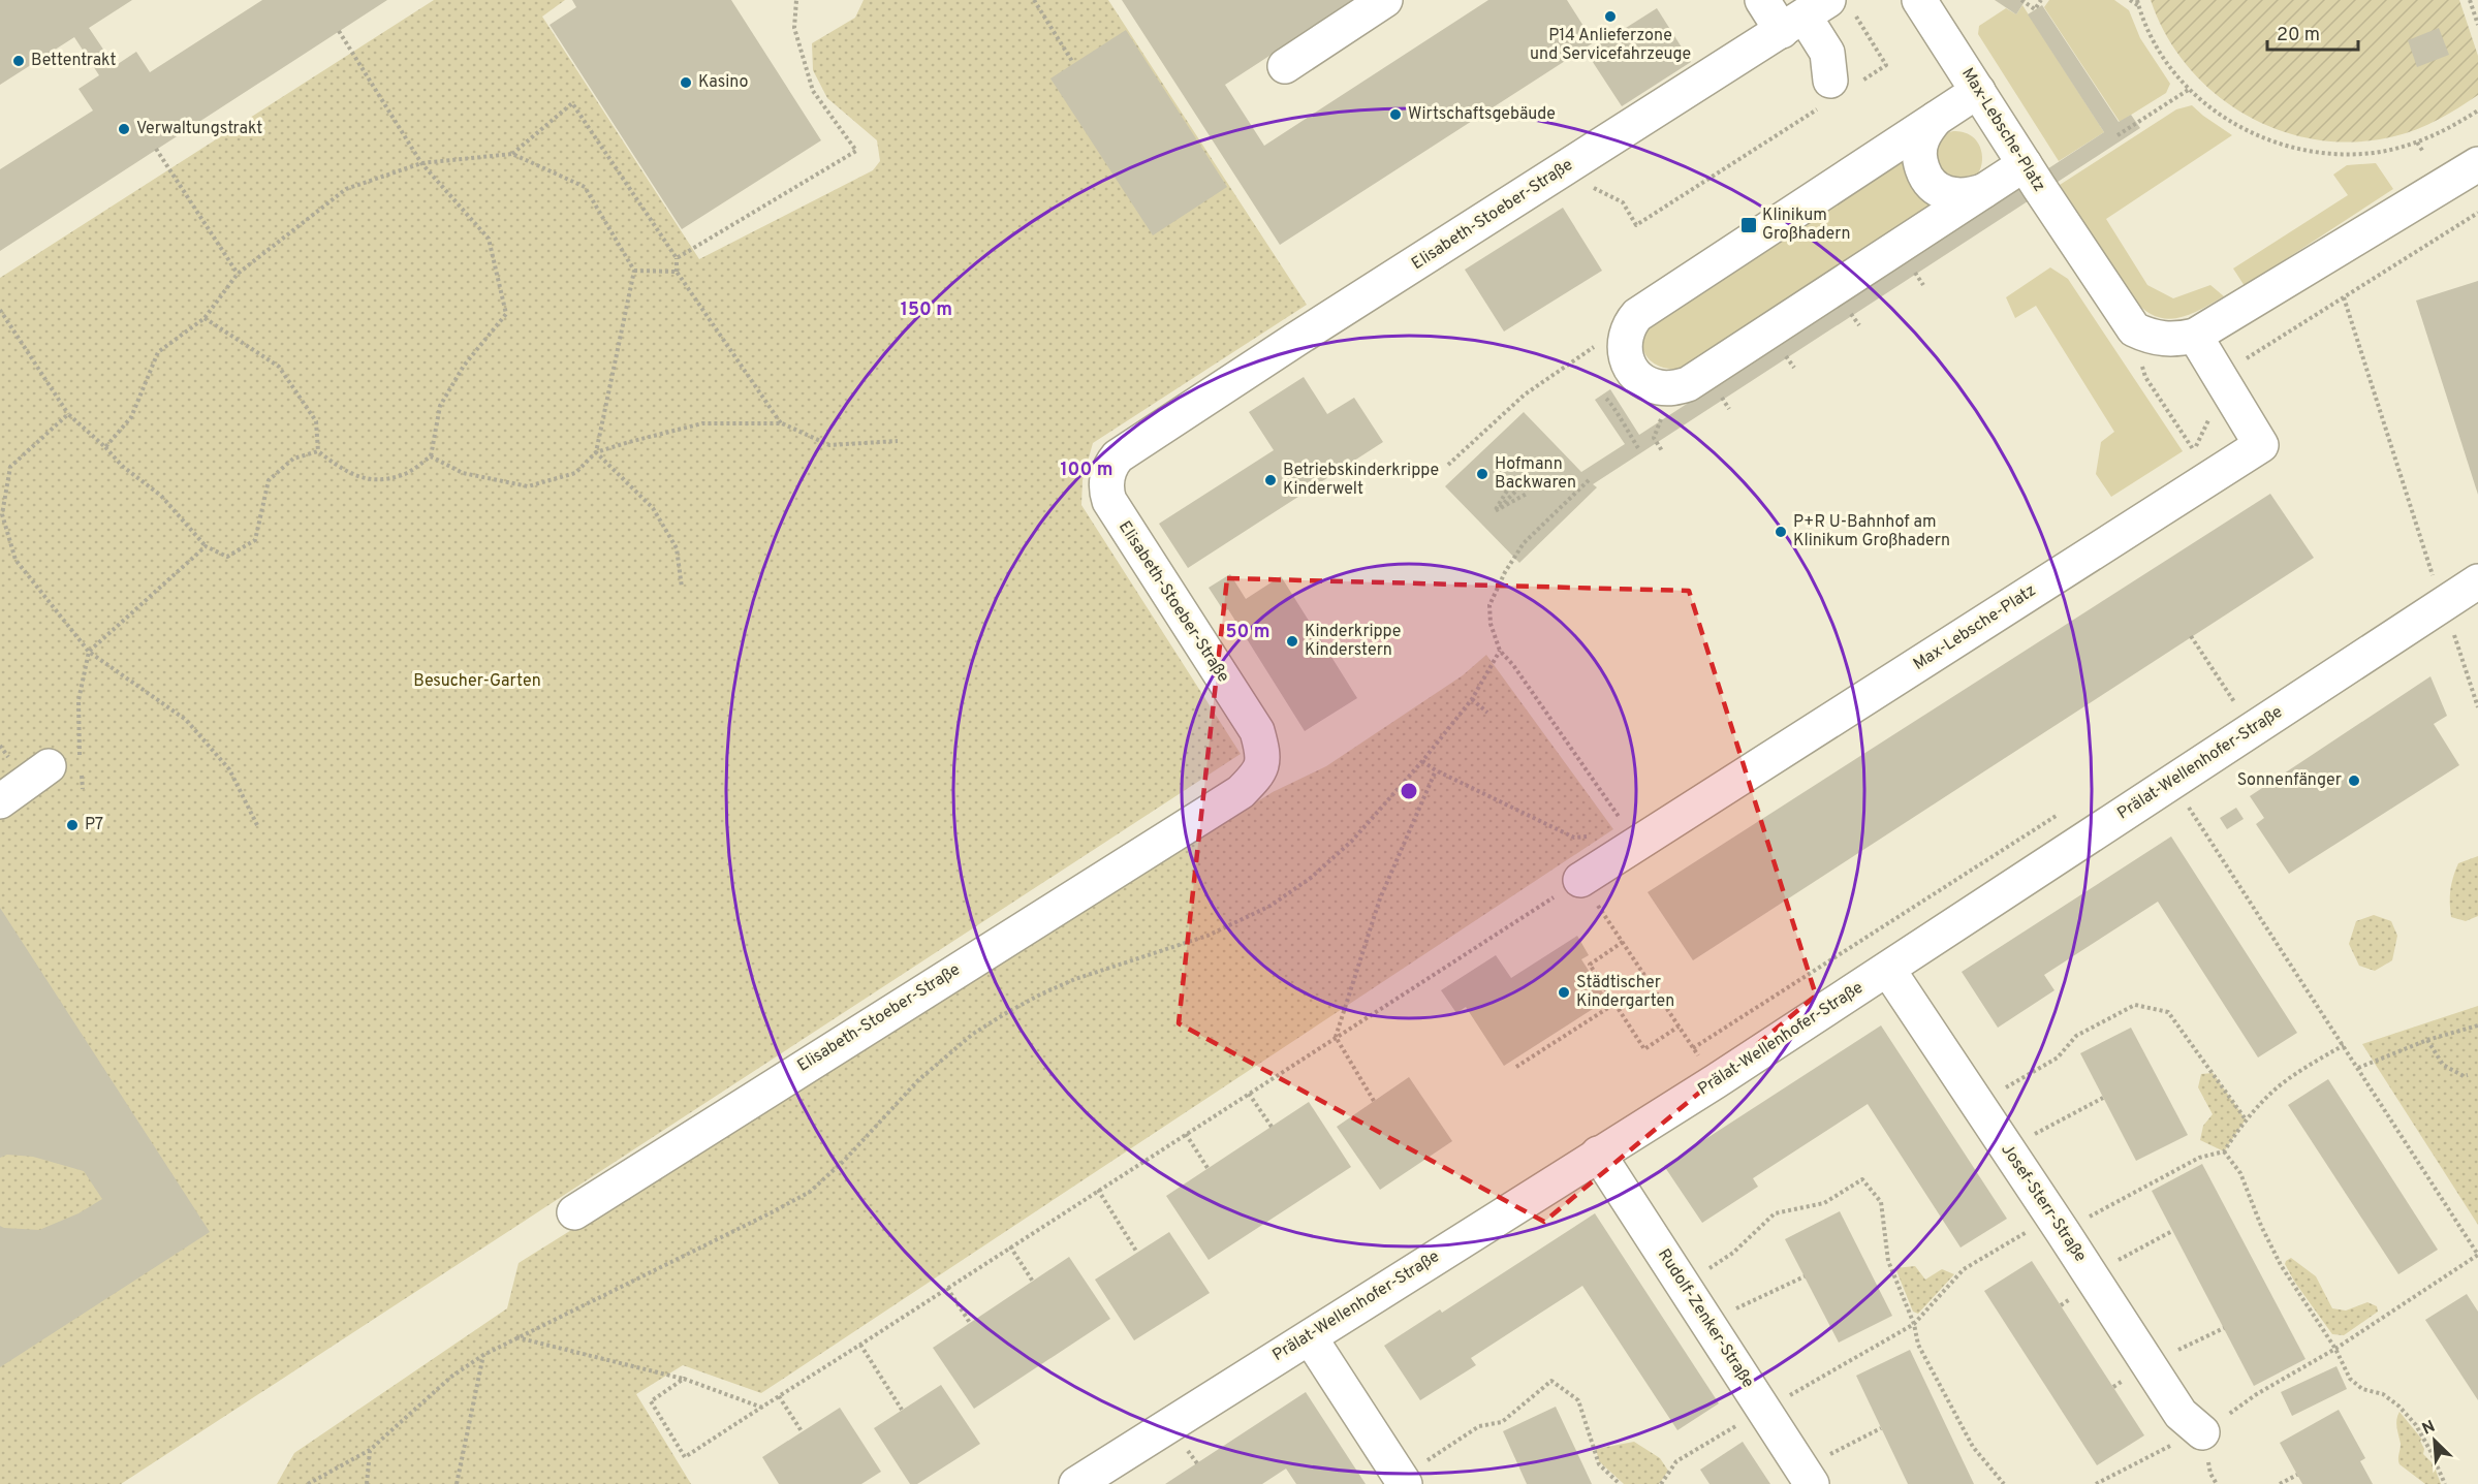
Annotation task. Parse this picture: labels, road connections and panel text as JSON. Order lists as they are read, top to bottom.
{
  "streets": {
    "street": [
      "Max-Lebsche-Platz",
      "Elisabeth-Stoeber-Straße",
      "Prälat-Wellenhofer-Straße",
      "Josef-Sterr-Straße",
      "Rudolf-Zenker-Straße"
    ]
  },
  "crossings": [
    ["Prälat-Wellenhofer-Straße", "Josef-Sterr-Straße"],
    ["Prälat-Wellenhofer-Straße", "Rudolf-Zenker-Straße"]
  ],
  "parks": ["Besucher-Garten"],
  "places": {
    "other": [
      "P14 Anlieferzone und Servicefahrzeuge",
      "Bettentrakt",
      "Kasino",
      "Wirtschaftsgebäude",
      "Verwaltungstrakt",
      "Hofmann Backwaren",
      "Betriebskinderkrippe Kinderwelt",
      "P+R U-Bahnhof am Klinikum Großhadern",
      "Kinderkrippe Kinderstern",
      "Sonnenfänger",
      "P7",
      "Städtischer Kindergarten"
    ],
    "transit": ["Klinikum Großhadern"]
  },
  "scale_bar": "20 m",
  "north": "top left",
  "rings": ["150 m", "100 m", "50 m"]
}
